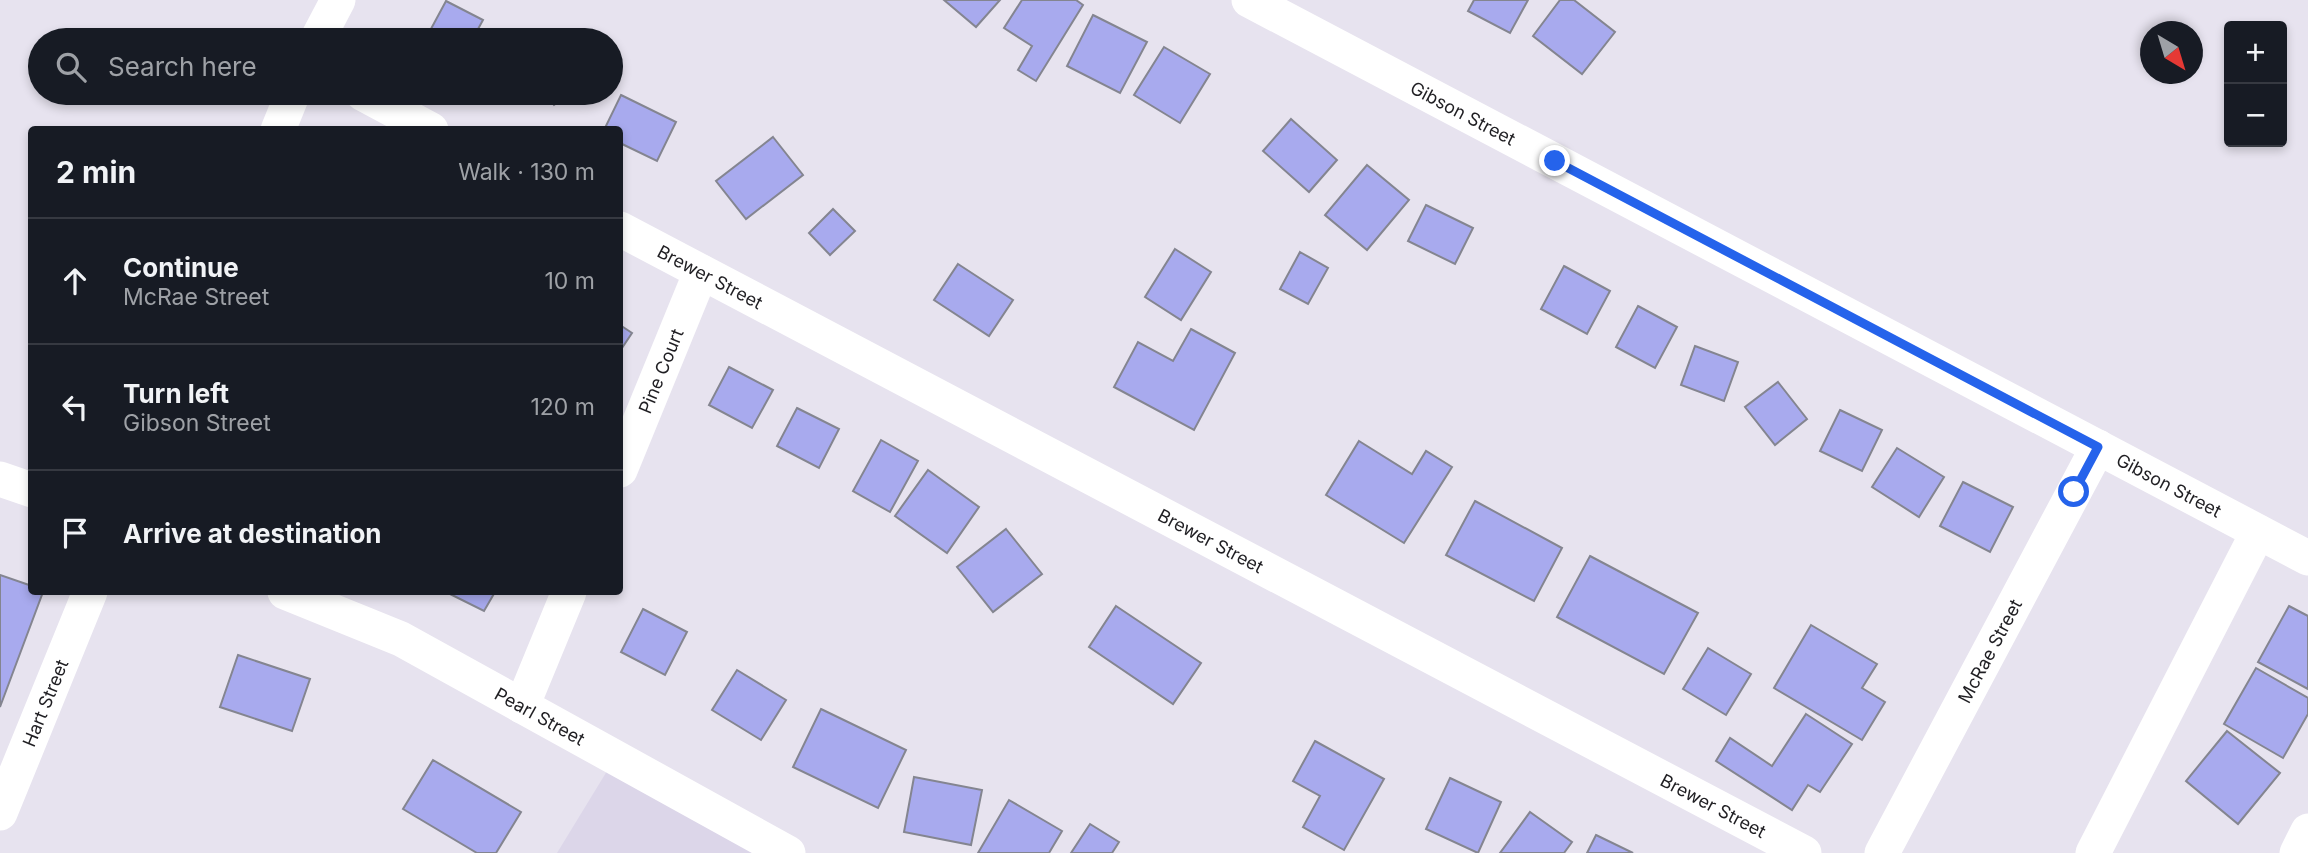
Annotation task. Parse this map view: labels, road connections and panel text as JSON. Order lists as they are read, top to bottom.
{
  "streets": {
    "street": [
      "Gibson Street",
      "Brewer Street",
      "Pine Court",
      "McRae Street",
      "Hart Street",
      "Pearl Street"
    ]
  },
  "crossings": [
    ["Gibson Street", "McRae Street"],
    ["Brewer Street", "Pine Court"]
  ],
  "north": "bottom right",
  "page": {
    "map_buttons": ["+", "−"],
    "search": "Search here",
    "heading": ["2 min", "Walk · 130 m"],
    "list": [
      ["Continue", "McRae Street", "10 m"],
      ["Turn left", "Gibson Street", "120 m"],
      "Arrive at destination"
    ]
  }
}
